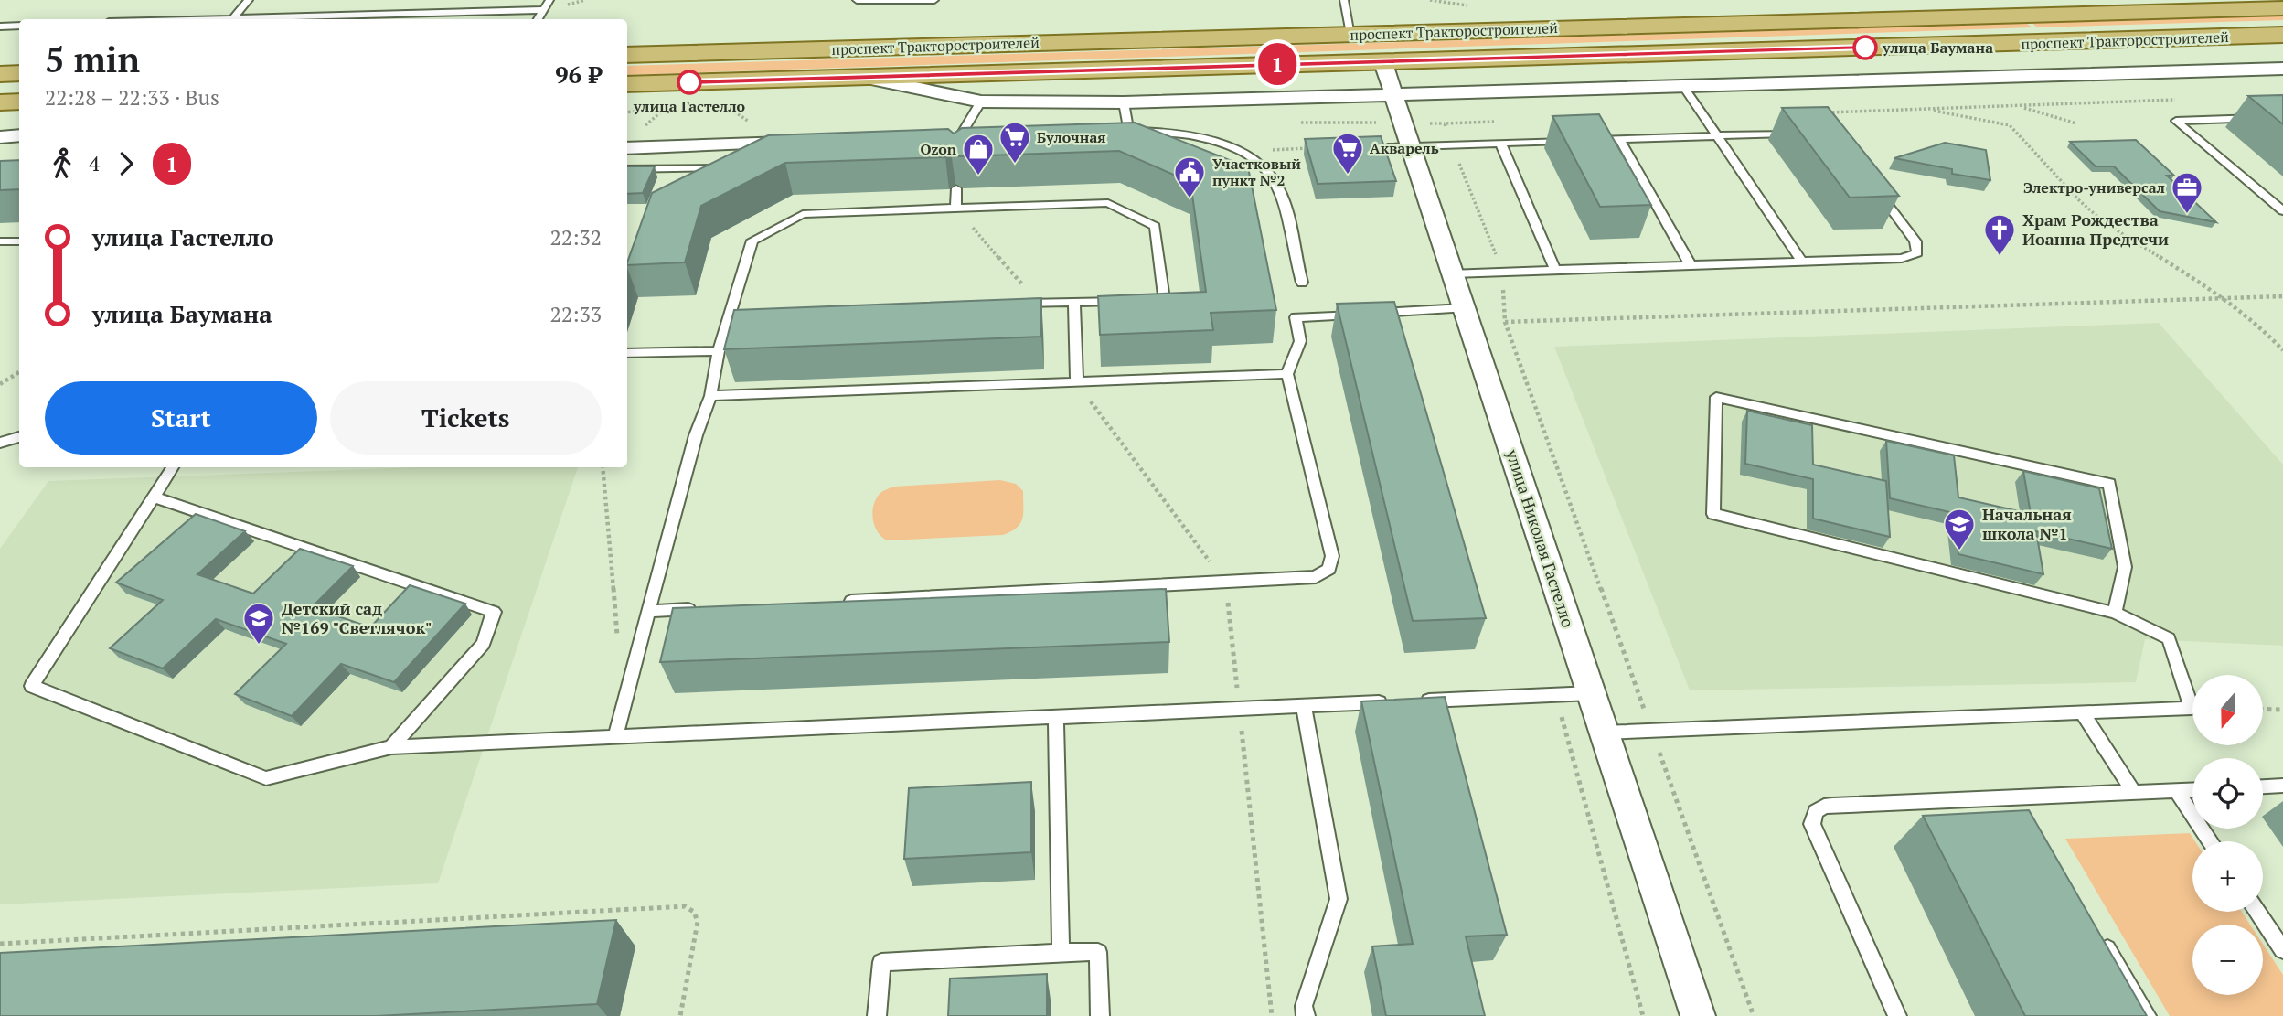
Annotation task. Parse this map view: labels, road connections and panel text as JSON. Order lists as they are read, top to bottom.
{
  "streets": {
    "main road": ["проспект Тракторостроителей"],
    "street": ["улица Николая Гастелло"]
  },
  "crossings": [
    ["проспект Тракторостроителей", "улица Николая Гастелло"]
  ],
  "places": {
    "other": ["улица Баумана", "улица Гастелло"],
    "supermarket": ["Булочная", "Акварель"],
    "shop": ["Ozon"],
    "public building": ["Участковый пункт №2"],
    "office": ["Электро-универсал"],
    "church": ["Храм Рождества Иоанна Предтечи"],
    "school or university": ["Начальная школа №1", "Детский сад №169 \"Светлячок\""]
  },
  "lines": ["bus line 1"],
  "north": "bottom",
  "page": {
    "on_map": "1",
    "heading": ["5 min", "22:28 – 22:33 · Bus", "96 ₽"],
    "legs": ["4", "1"],
    "list": [
      {
        "name": "улица Гастелло",
        "value": "22:32"
      },
      {
        "name": "улица Баумана",
        "value": "22:33"
      }
    ],
    "buttons": ["Start", "Tickets"],
    "map_buttons": ["+", "−"]
  }
}
